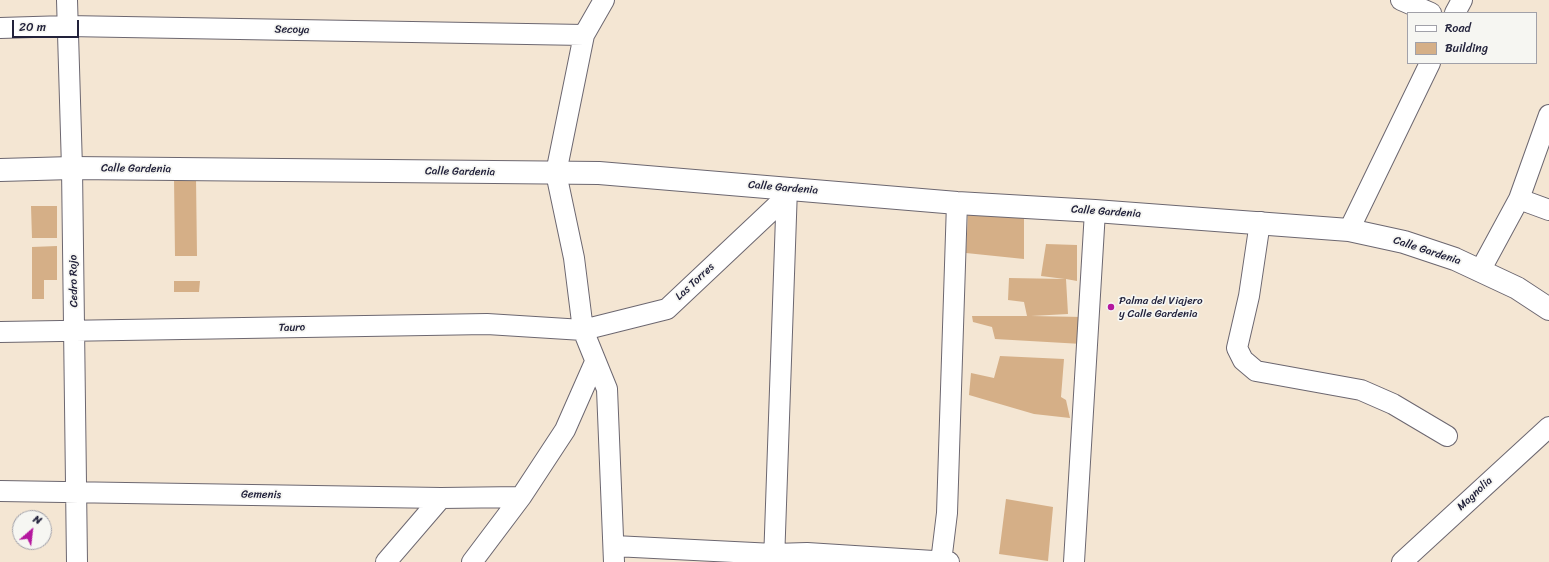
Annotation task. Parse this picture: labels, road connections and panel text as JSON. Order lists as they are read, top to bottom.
{
  "streets": {
    "street": [
      "Secoya",
      "Calle Gardenia",
      "Cedro Rojo",
      "Las Torres",
      "Tauro",
      "Magnolia",
      "Gemenis"
    ]
  },
  "crossings": [
    ["Secoya", "Cedro Rojo"],
    ["Calle Gardenia", "Cedro Rojo"],
    ["Calle Gardenia", "Las Torres"],
    ["Cedro Rojo", "Tauro"],
    ["Cedro Rojo", "Gemenis"],
    ["Las Torres", "Tauro"]
  ],
  "places": ["Palma del Viajero y Calle Gardenia"],
  "legend": ["Road", "Building"],
  "scale_bar": "20 m",
  "north": "top right"
}
